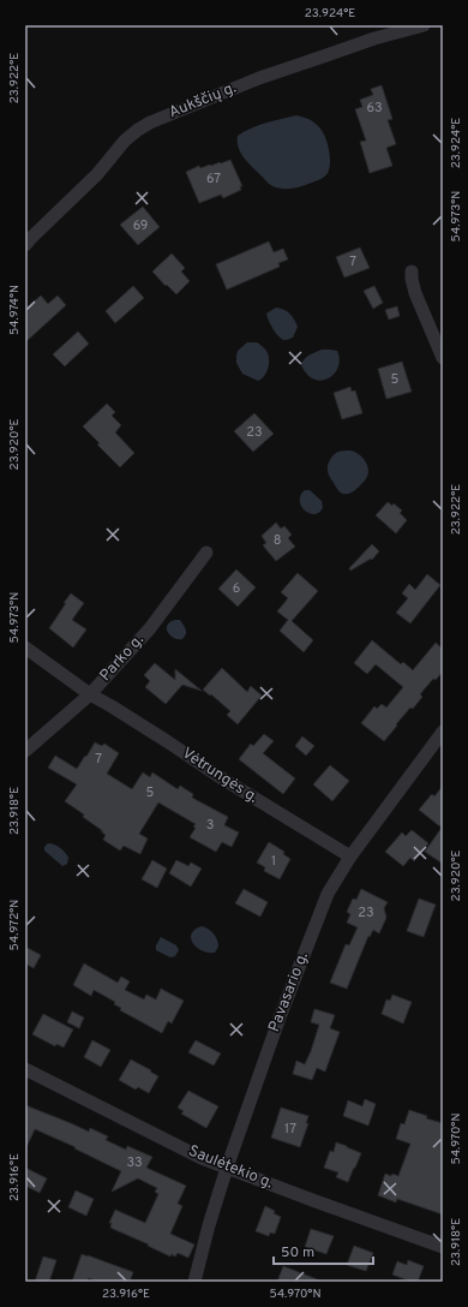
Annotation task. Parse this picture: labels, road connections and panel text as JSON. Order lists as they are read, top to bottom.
{
  "streets": {
    "street": [
      "Aukščių g.",
      "Parko g.",
      "Vėtrungės g.",
      "Pavasario g.",
      "Saulėtekio g."
    ]
  },
  "crossings": [
    ["Parko g.", "Vėtrungės g."],
    ["Vėtrungės g.", "Pavasario g."],
    ["Pavasario g.", "Saulėtekio g."]
  ],
  "house_numbers": [
    "63",
    "67",
    "69",
    "7",
    "5",
    "23",
    "8",
    "6",
    "7",
    "5",
    "3",
    "1",
    "23",
    "17",
    "33"
  ],
  "scale_bar": "50 m",
  "coordinates": [
    "23.924°E",
    "23.922°E",
    "54.973°N",
    "54.974°N",
    "23.920°E",
    "23.918°E",
    "54.972°N",
    "54.970°N",
    "23.916°E"
  ]
}
